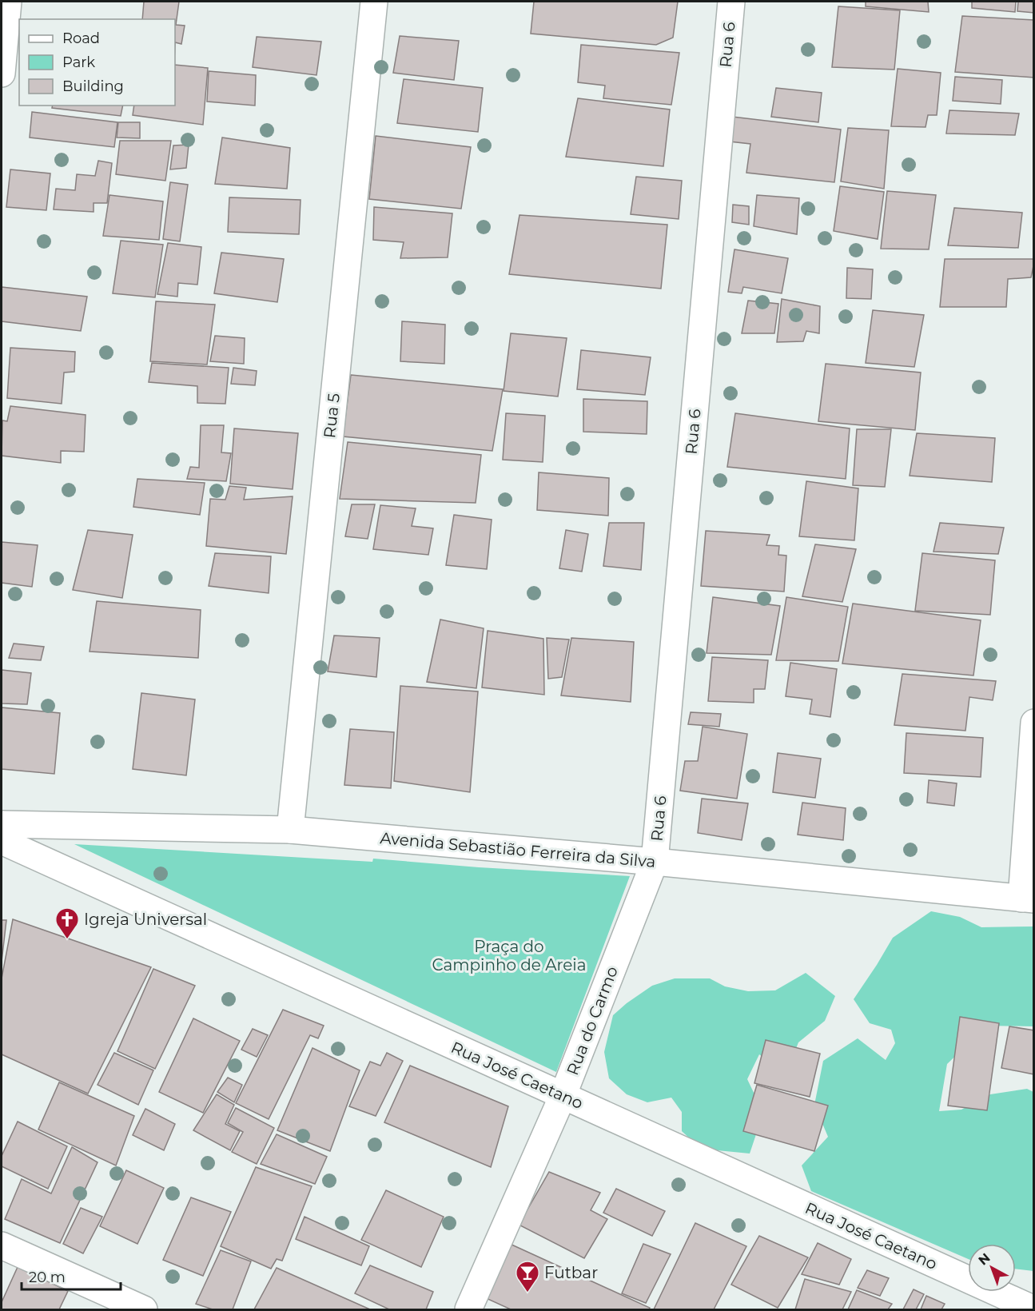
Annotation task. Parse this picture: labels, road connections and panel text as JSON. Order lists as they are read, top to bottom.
{
  "streets": {
    "street": [
      "Rua 6",
      "Rua 5",
      "Avenida Sebastião Ferreira da Silva",
      "Rua do Carmo",
      "Rua José Caetano"
    ]
  },
  "crossings": [
    ["Rua 6", "Avenida Sebastião Ferreira da Silva"],
    ["Rua 6", "Rua do Carmo"],
    ["Rua 5", "Avenida Sebastião Ferreira da Silva"],
    ["Avenida Sebastião Ferreira da Silva", "Rua do Carmo"],
    ["Rua do Carmo", "Rua José Caetano"]
  ],
  "parks": ["Praça do Campinho de Areia"],
  "places": {
    "church": ["Igreja Universal"],
    "bar": ["Futbar"]
  },
  "legend": ["Road", "Park", "Building"],
  "scale_bar": "20 m",
  "north": "top left"
}
